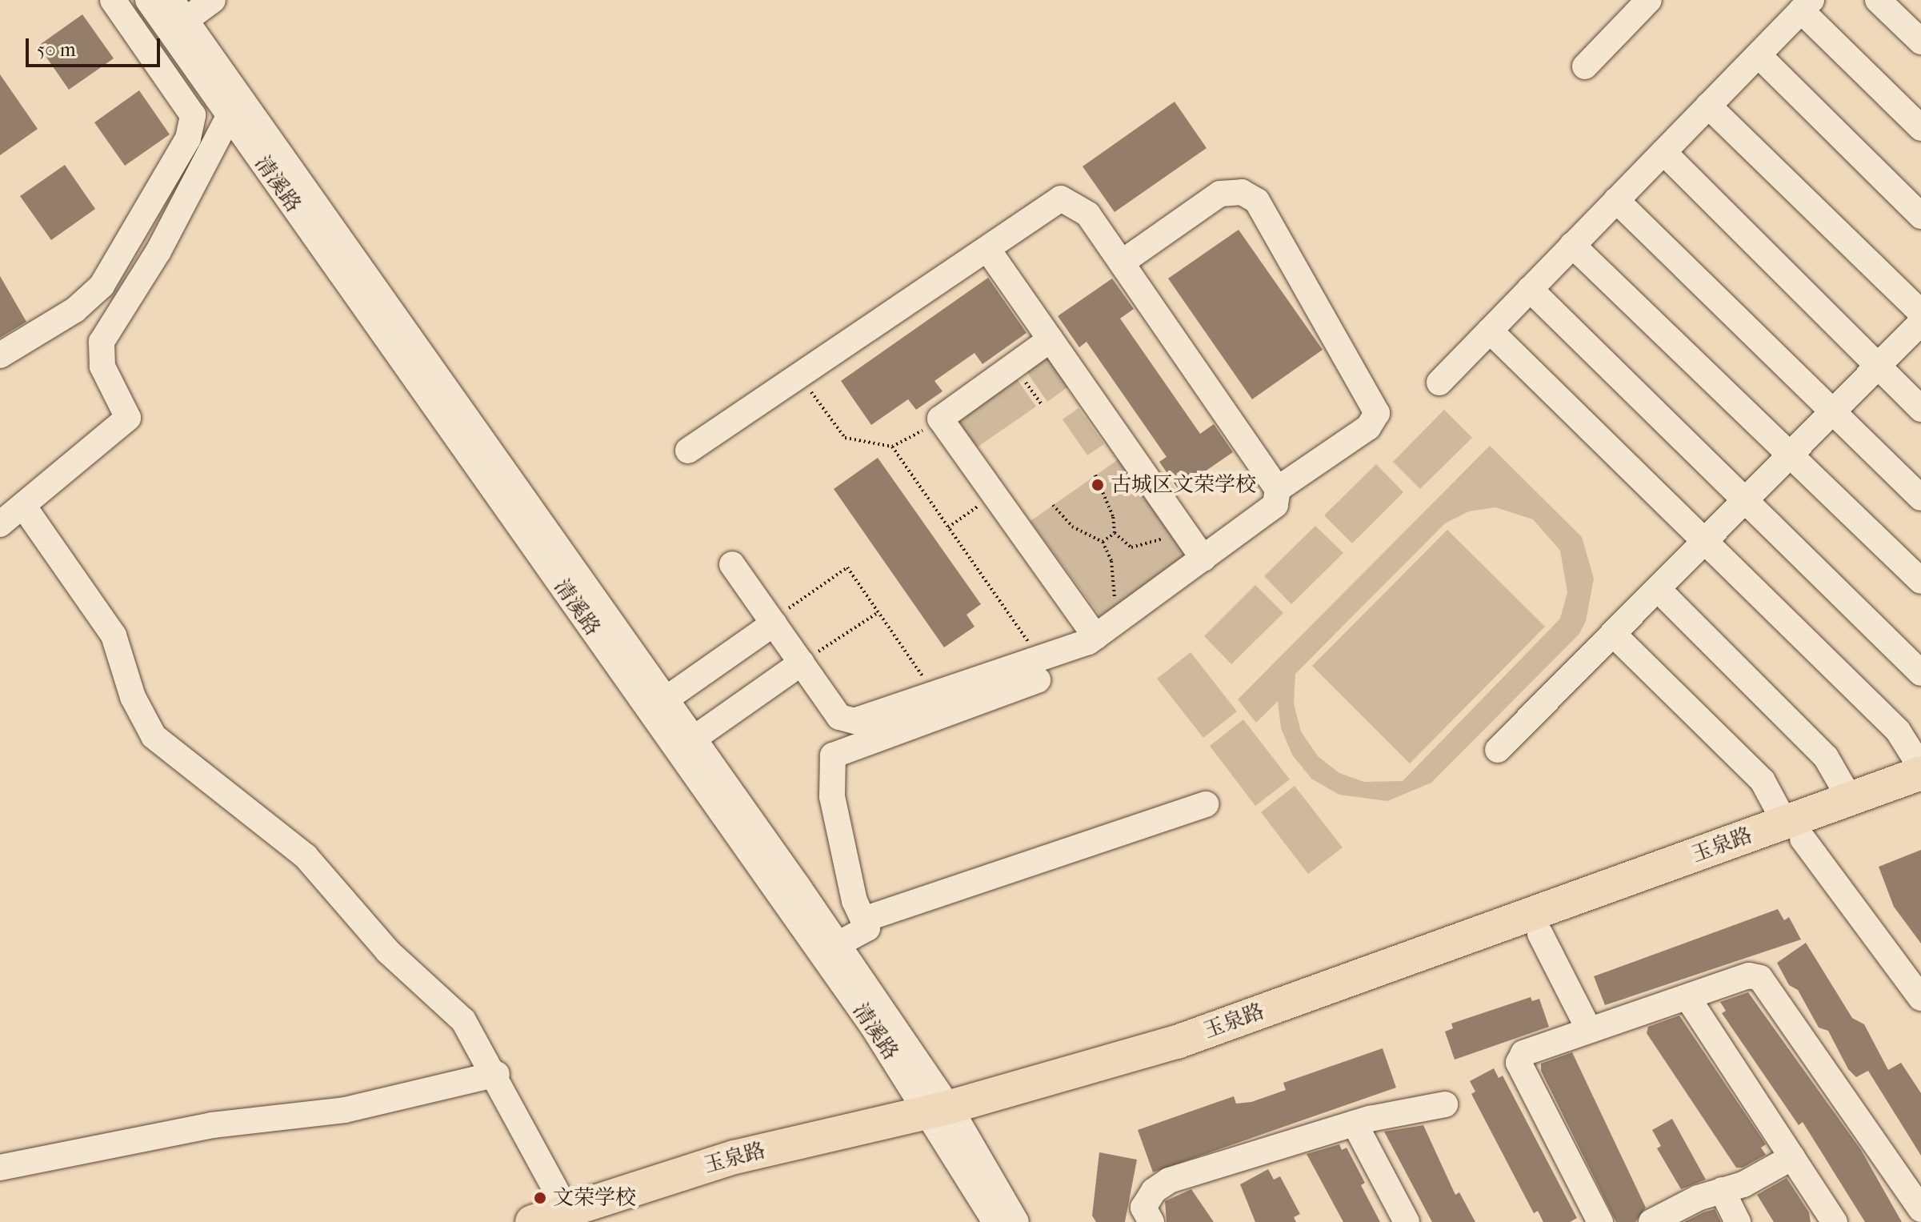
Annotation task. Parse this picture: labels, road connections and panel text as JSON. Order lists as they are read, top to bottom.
{
  "streets": {
    "main road": ["玉泉路"],
    "street": ["清溪路"]
  },
  "crossings": [
    ["清溪路", "玉泉路"]
  ],
  "places": ["古城区文荣学校", "文荣学校"],
  "scale_bar": "50 m"
}
